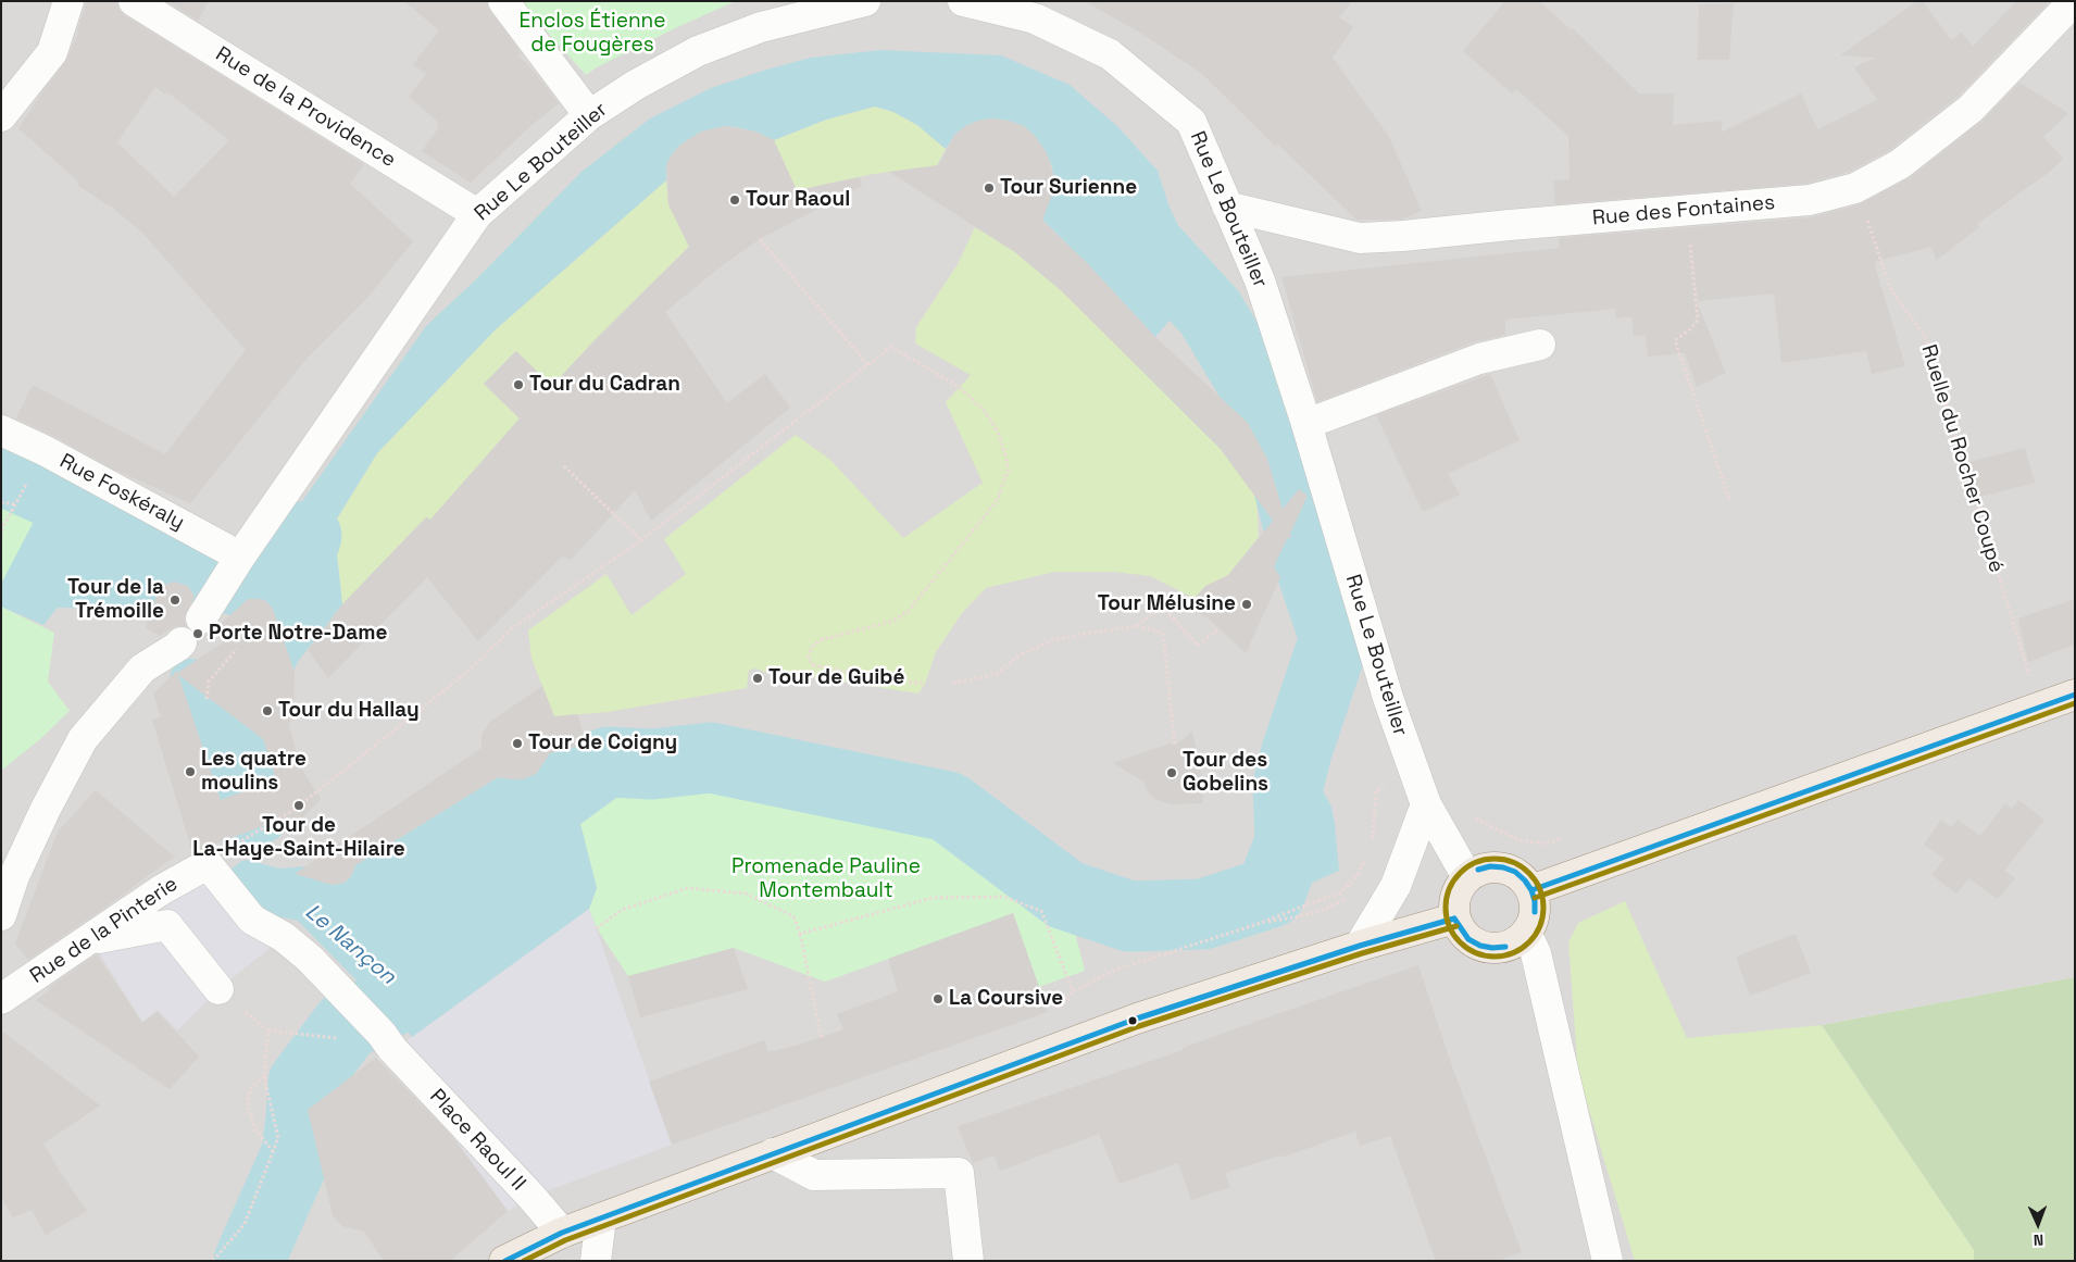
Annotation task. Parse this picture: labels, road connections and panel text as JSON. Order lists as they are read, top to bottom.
{
  "streets": {
    "street": [
      "Rue de la Providence",
      "Rue Le Bouteiller",
      "Rue des Fontaines",
      "Rue Foskéraly",
      "Rue de la Pinterie",
      "Place Raoul II"
    ],
    "path": ["Ruelle du Rocher Coupé"]
  },
  "crossings": [
    ["Rue de la Providence", "Rue Le Bouteiller"],
    ["Rue Le Bouteiller", "Rue des Fontaines"],
    ["Rue Le Bouteiller", "Rue Foskéraly"],
    ["Rue des Fontaines", "Ruelle du Rocher Coupé"],
    ["Rue de la Pinterie", "Place Raoul II"]
  ],
  "water": ["Le Nançon"],
  "parks": ["Enclos Étienne de Fougères", "Promenade Pauline Montembault"],
  "places": [
    "Tour Surienne",
    "Tour Raoul",
    "Tour du Cadran",
    "Tour de la Trémoille",
    "Tour Mélusine",
    "Porte Notre-Dame",
    "Tour de Guibé",
    "Tour du Hallay",
    "Tour de Coigny",
    "Les quatre moulins",
    "Tour des Gobelins",
    "Tour de La-Haye-Saint-Hilaire",
    "La Coursive"
  ],
  "north": "bottom"
}
